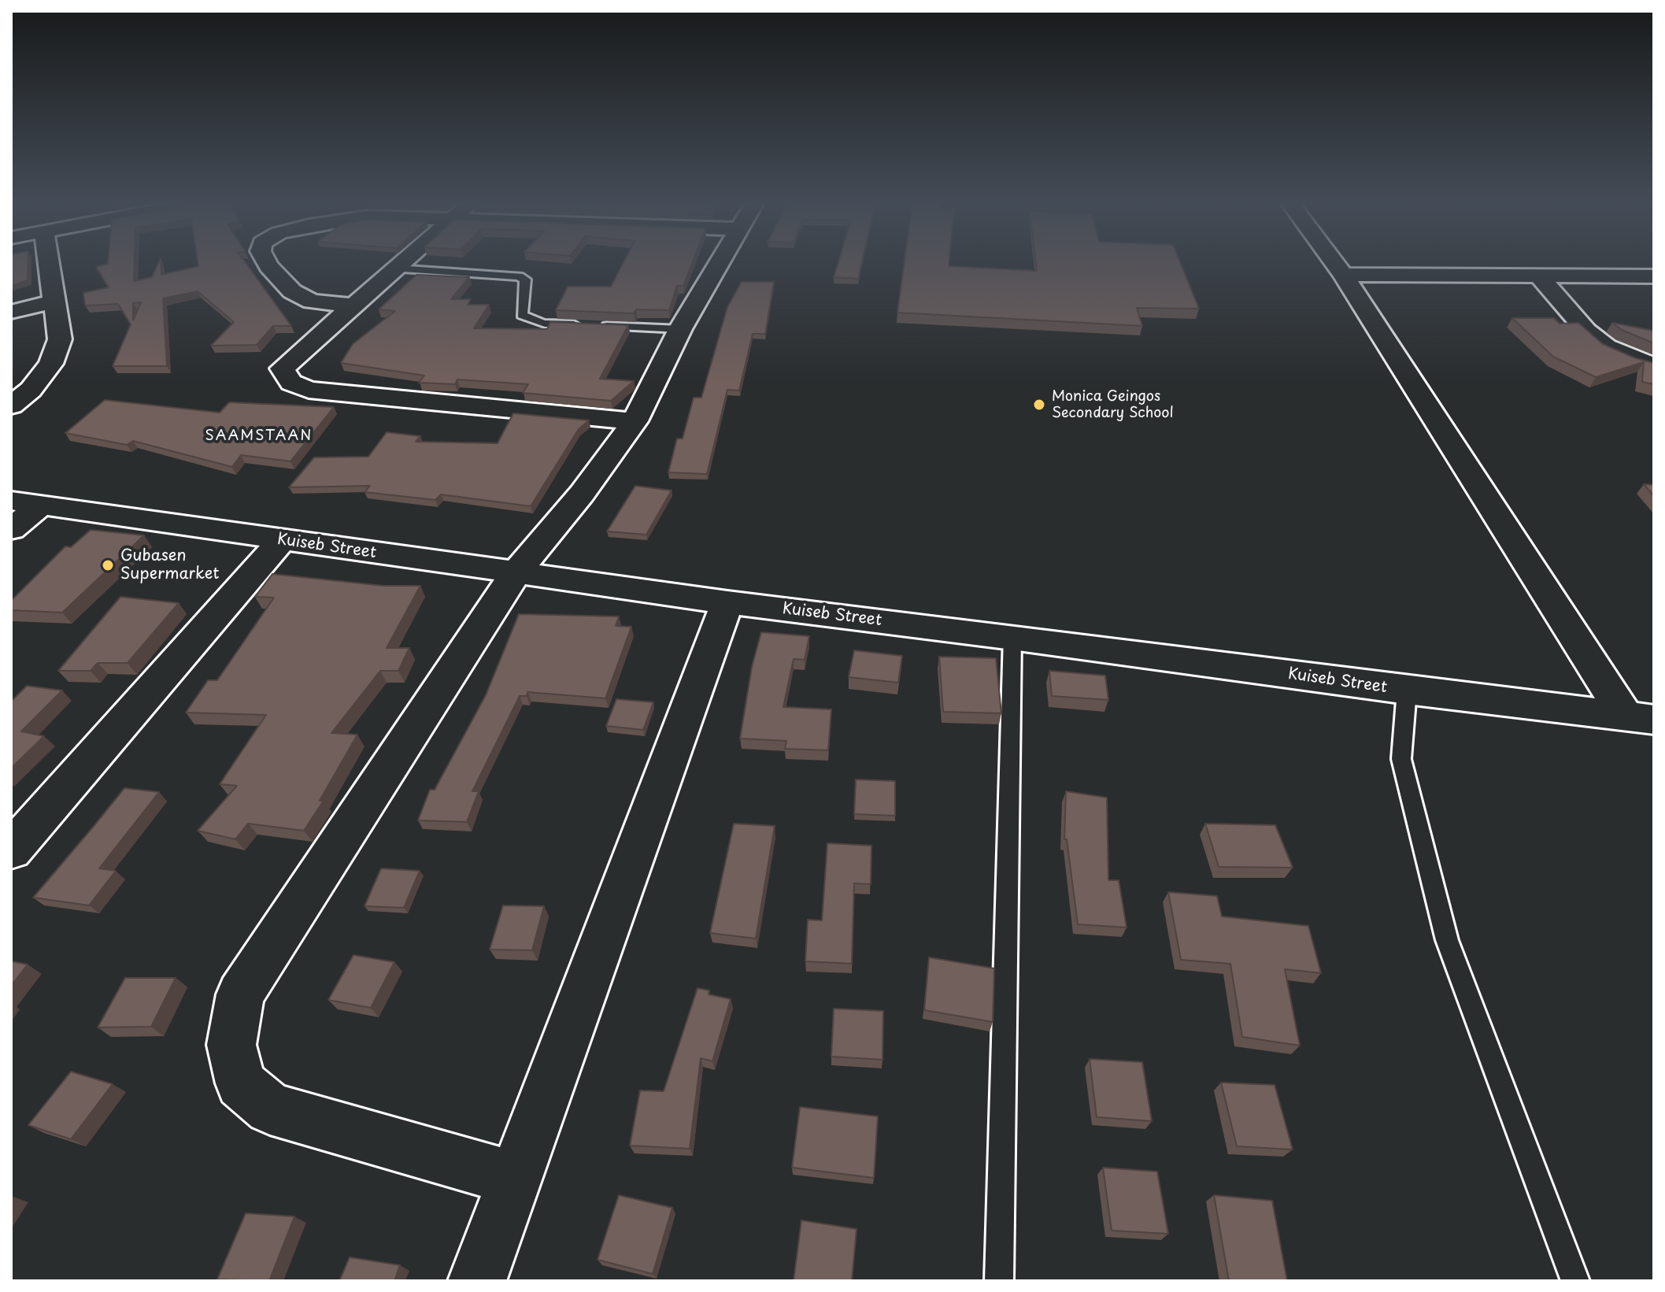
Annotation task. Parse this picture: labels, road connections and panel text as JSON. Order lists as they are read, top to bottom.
{
  "streets": {
    "street": ["Kuiseb Street"]
  },
  "districts": ["SAAMSTAAN"],
  "places": ["Monica Geingos Secondary School", "Gubasen Supermarket"]
}
